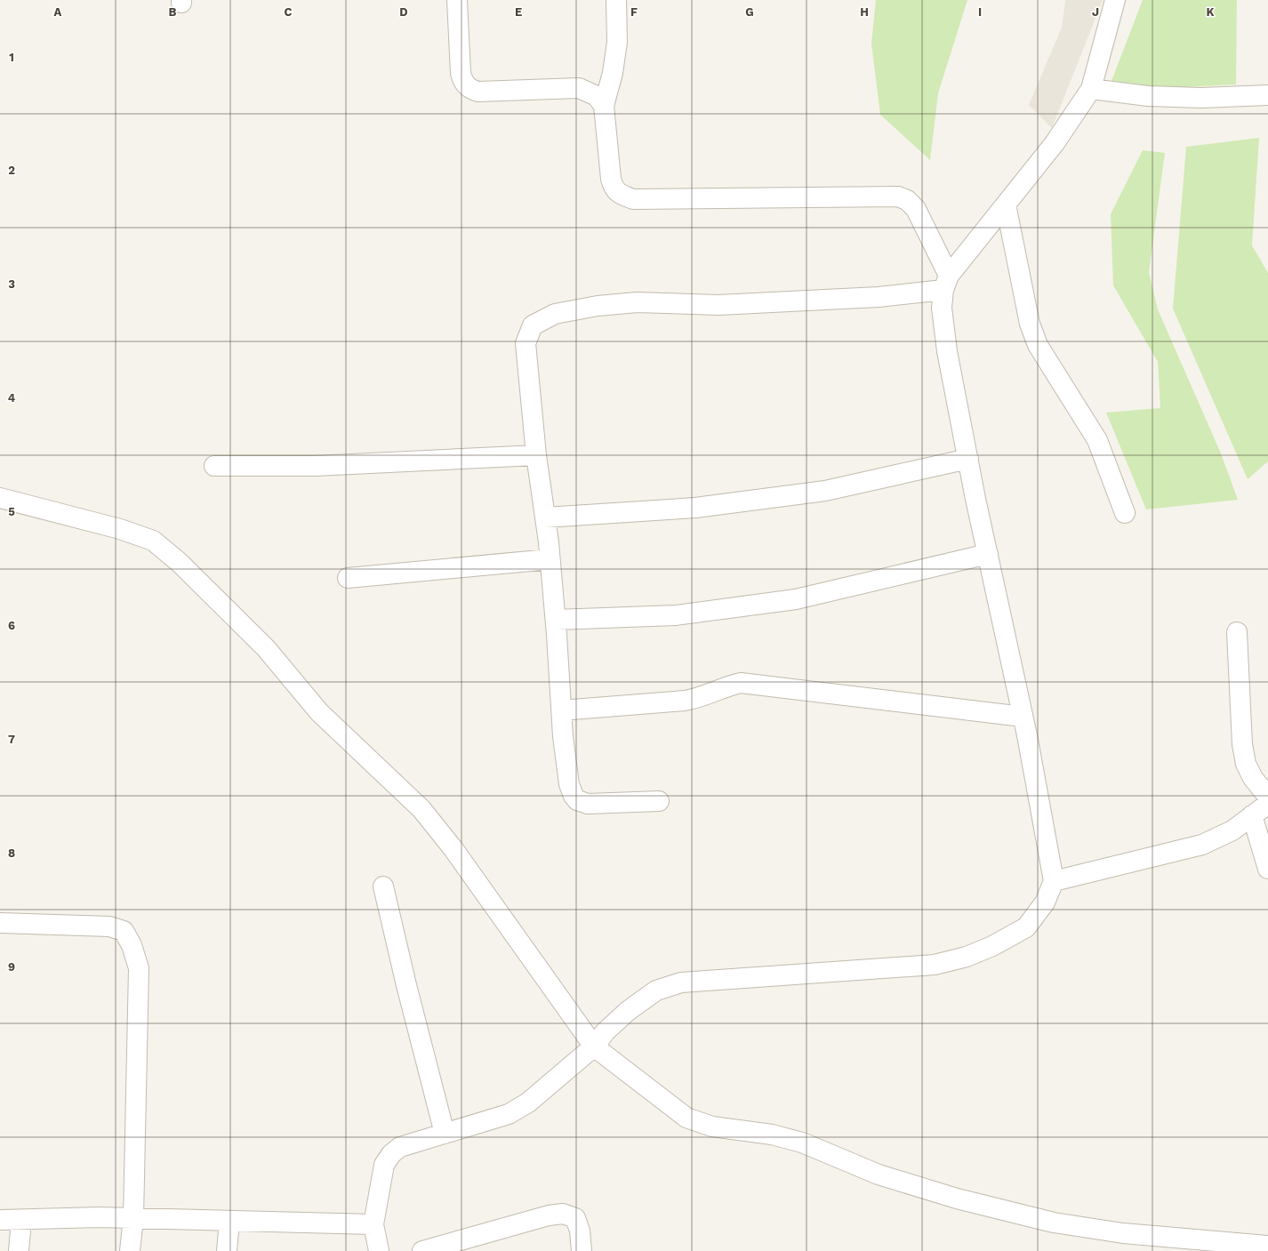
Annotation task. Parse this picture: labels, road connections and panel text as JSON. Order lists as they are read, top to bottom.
{
  "grid": {
    "columns": [
      "A",
      "B",
      "C",
      "D",
      "E",
      "F",
      "G",
      "H",
      "I",
      "J",
      "K"
    ],
    "rows": [
      "1",
      "2",
      "3",
      "4",
      "5",
      "6",
      "7",
      "8",
      "9"
    ]
  }
}
